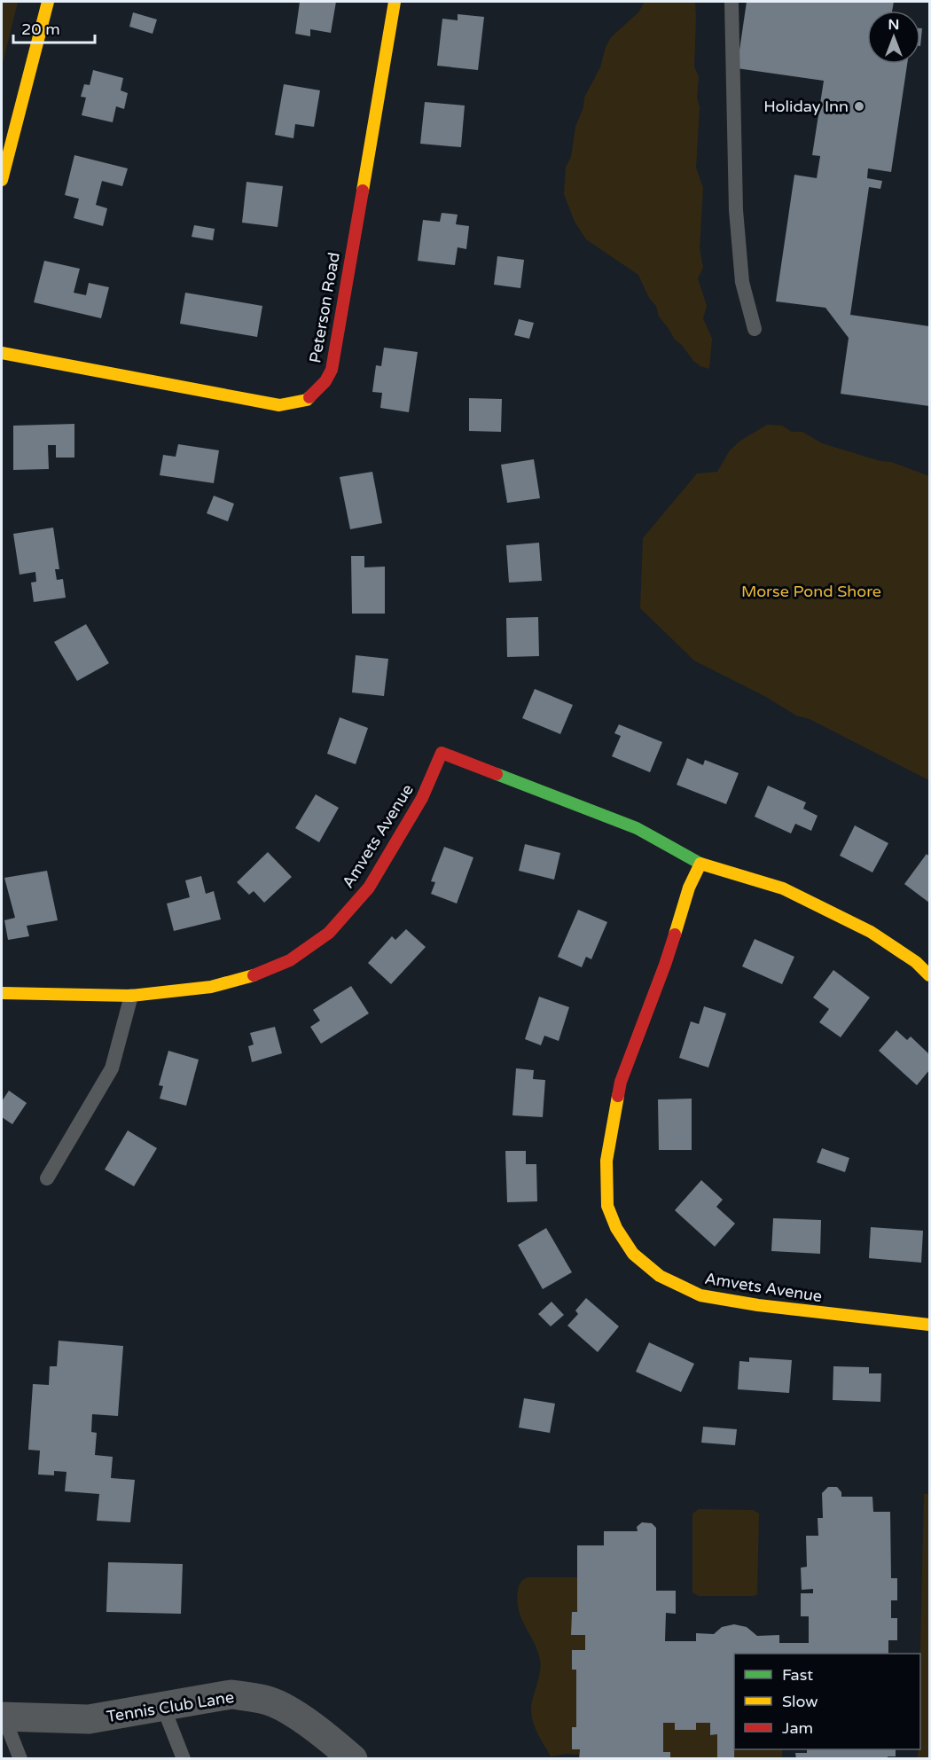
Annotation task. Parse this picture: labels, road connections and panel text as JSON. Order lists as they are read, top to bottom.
{
  "streets": {
    "street": ["Peterson Road", "Amvets Avenue", "Tennis Club Lane"]
  },
  "parks": ["Morse Pond Shore"],
  "places": ["Holiday Inn"],
  "legend": ["Fast", "Slow", "Jam"],
  "scale_bar": "20 m",
  "north": "top"
}
